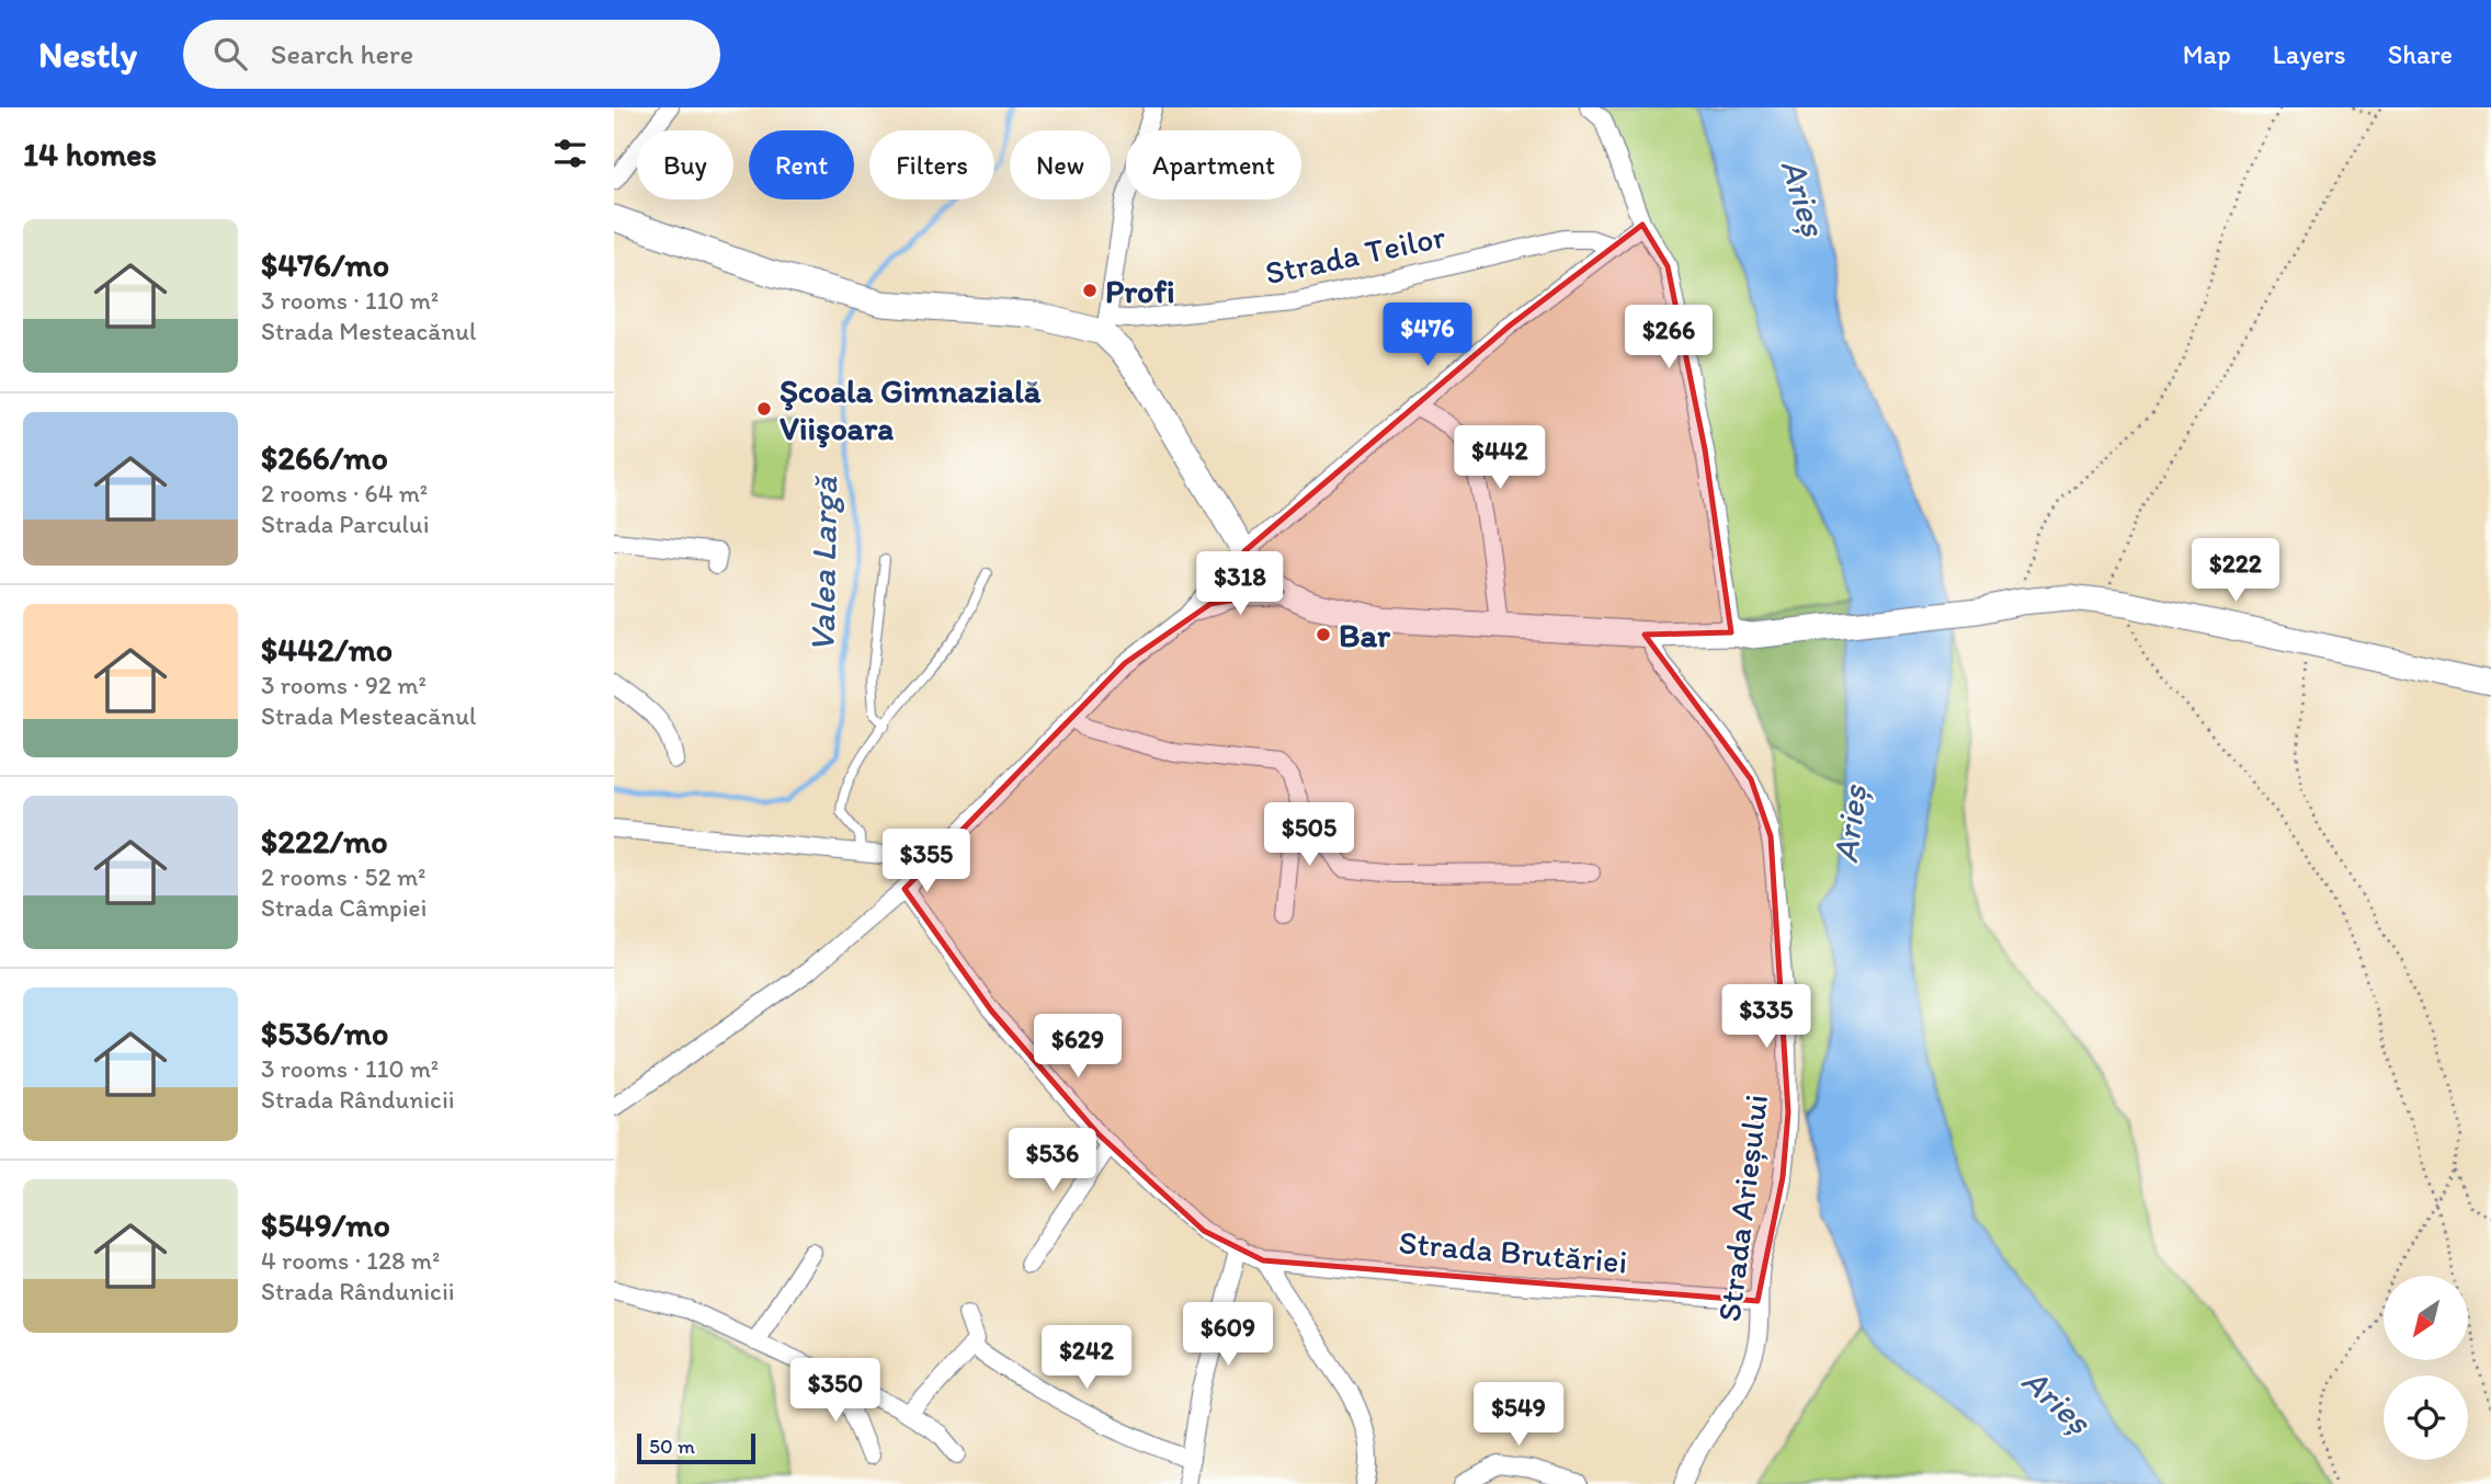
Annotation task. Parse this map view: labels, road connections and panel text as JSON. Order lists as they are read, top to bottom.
{
  "streets": {
    "street": ["Strada Teilor", "Strada Arieșului", "Strada Brutăriei"]
  },
  "crossings": [
    ["Strada Arieșului", "Strada Brutăriei"]
  ],
  "water": ["Arieș", "Valea Largă"],
  "places": ["Profi", "Şcoala Gimnazială Viişoara", "Bar"],
  "scale_bar": "50 m",
  "north": "bottom left",
  "page": {
    "header": "Nestly",
    "search": "Search here",
    "nav": ["Map", "Layers", "Share"],
    "heading": "14 homes",
    "chip": [
      "Buy",
      "Rent",
      "Filters",
      "New",
      "Apartment"
    ],
    "list": [
      {
        "name": "$476/mo",
        "note": "3 rooms · 110 m² · Strada Mesteacănul"
      },
      {
        "name": "$266/mo",
        "note": "2 rooms · 64 m² · Strada Parcului"
      },
      {
        "name": "$442/mo",
        "note": "3 rooms · 92 m² · Strada Mesteacănul"
      },
      {
        "name": "$222/mo",
        "note": "2 rooms · 52 m² · Strada Câmpiei"
      },
      {
        "name": "$536/mo",
        "note": "3 rooms · 110 m² · Strada Rândunicii"
      },
      {
        "name": "$549/mo",
        "note": "4 rooms · 128 m² · Strada Rândunicii"
      }
    ],
    "price": [
      "$476",
      "$266",
      "$442",
      "$222",
      "$318",
      "$505",
      "$355",
      "$335",
      "$629",
      "$536",
      "$609",
      "$242",
      "$350",
      "$549"
    ],
    "scale": "50 m"
  }
}
